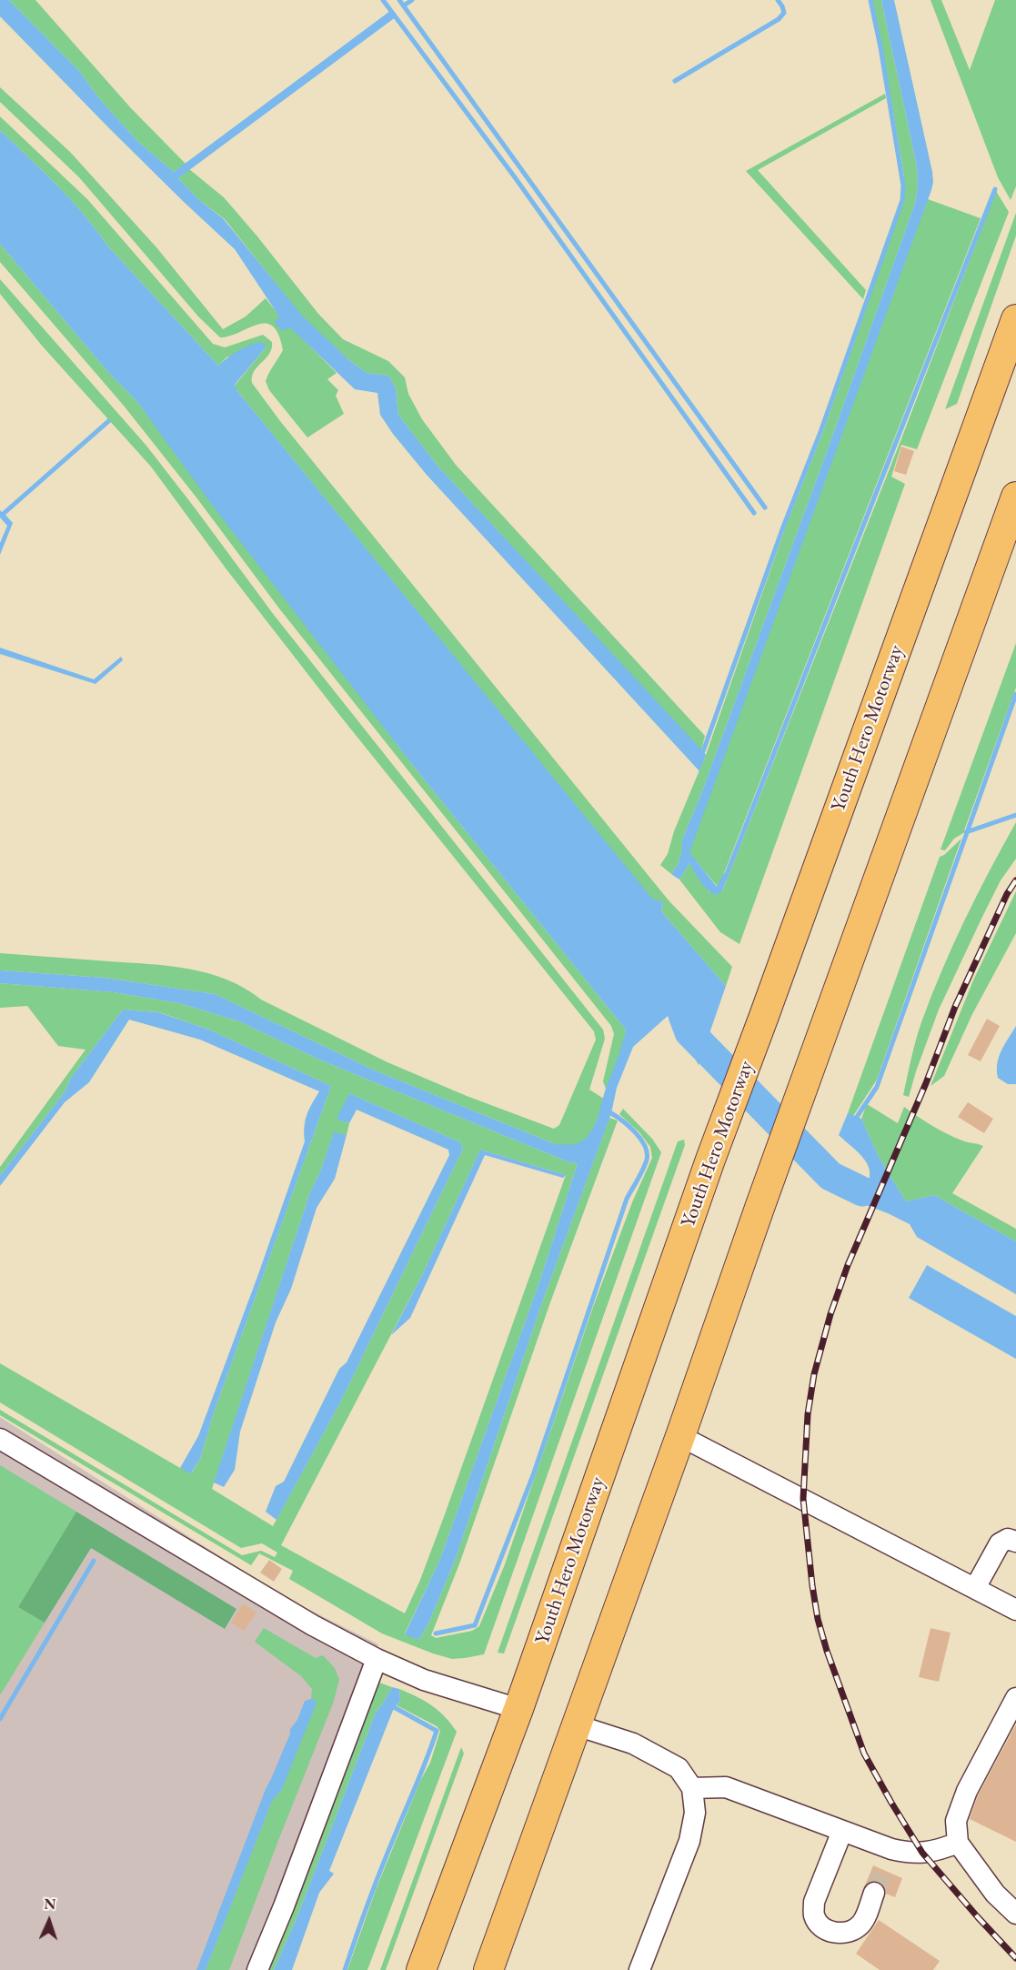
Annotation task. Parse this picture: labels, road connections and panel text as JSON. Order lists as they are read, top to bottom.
{
  "streets": {
    "highway": ["Youth Hero Motorway"]
  },
  "north": "top"
}
